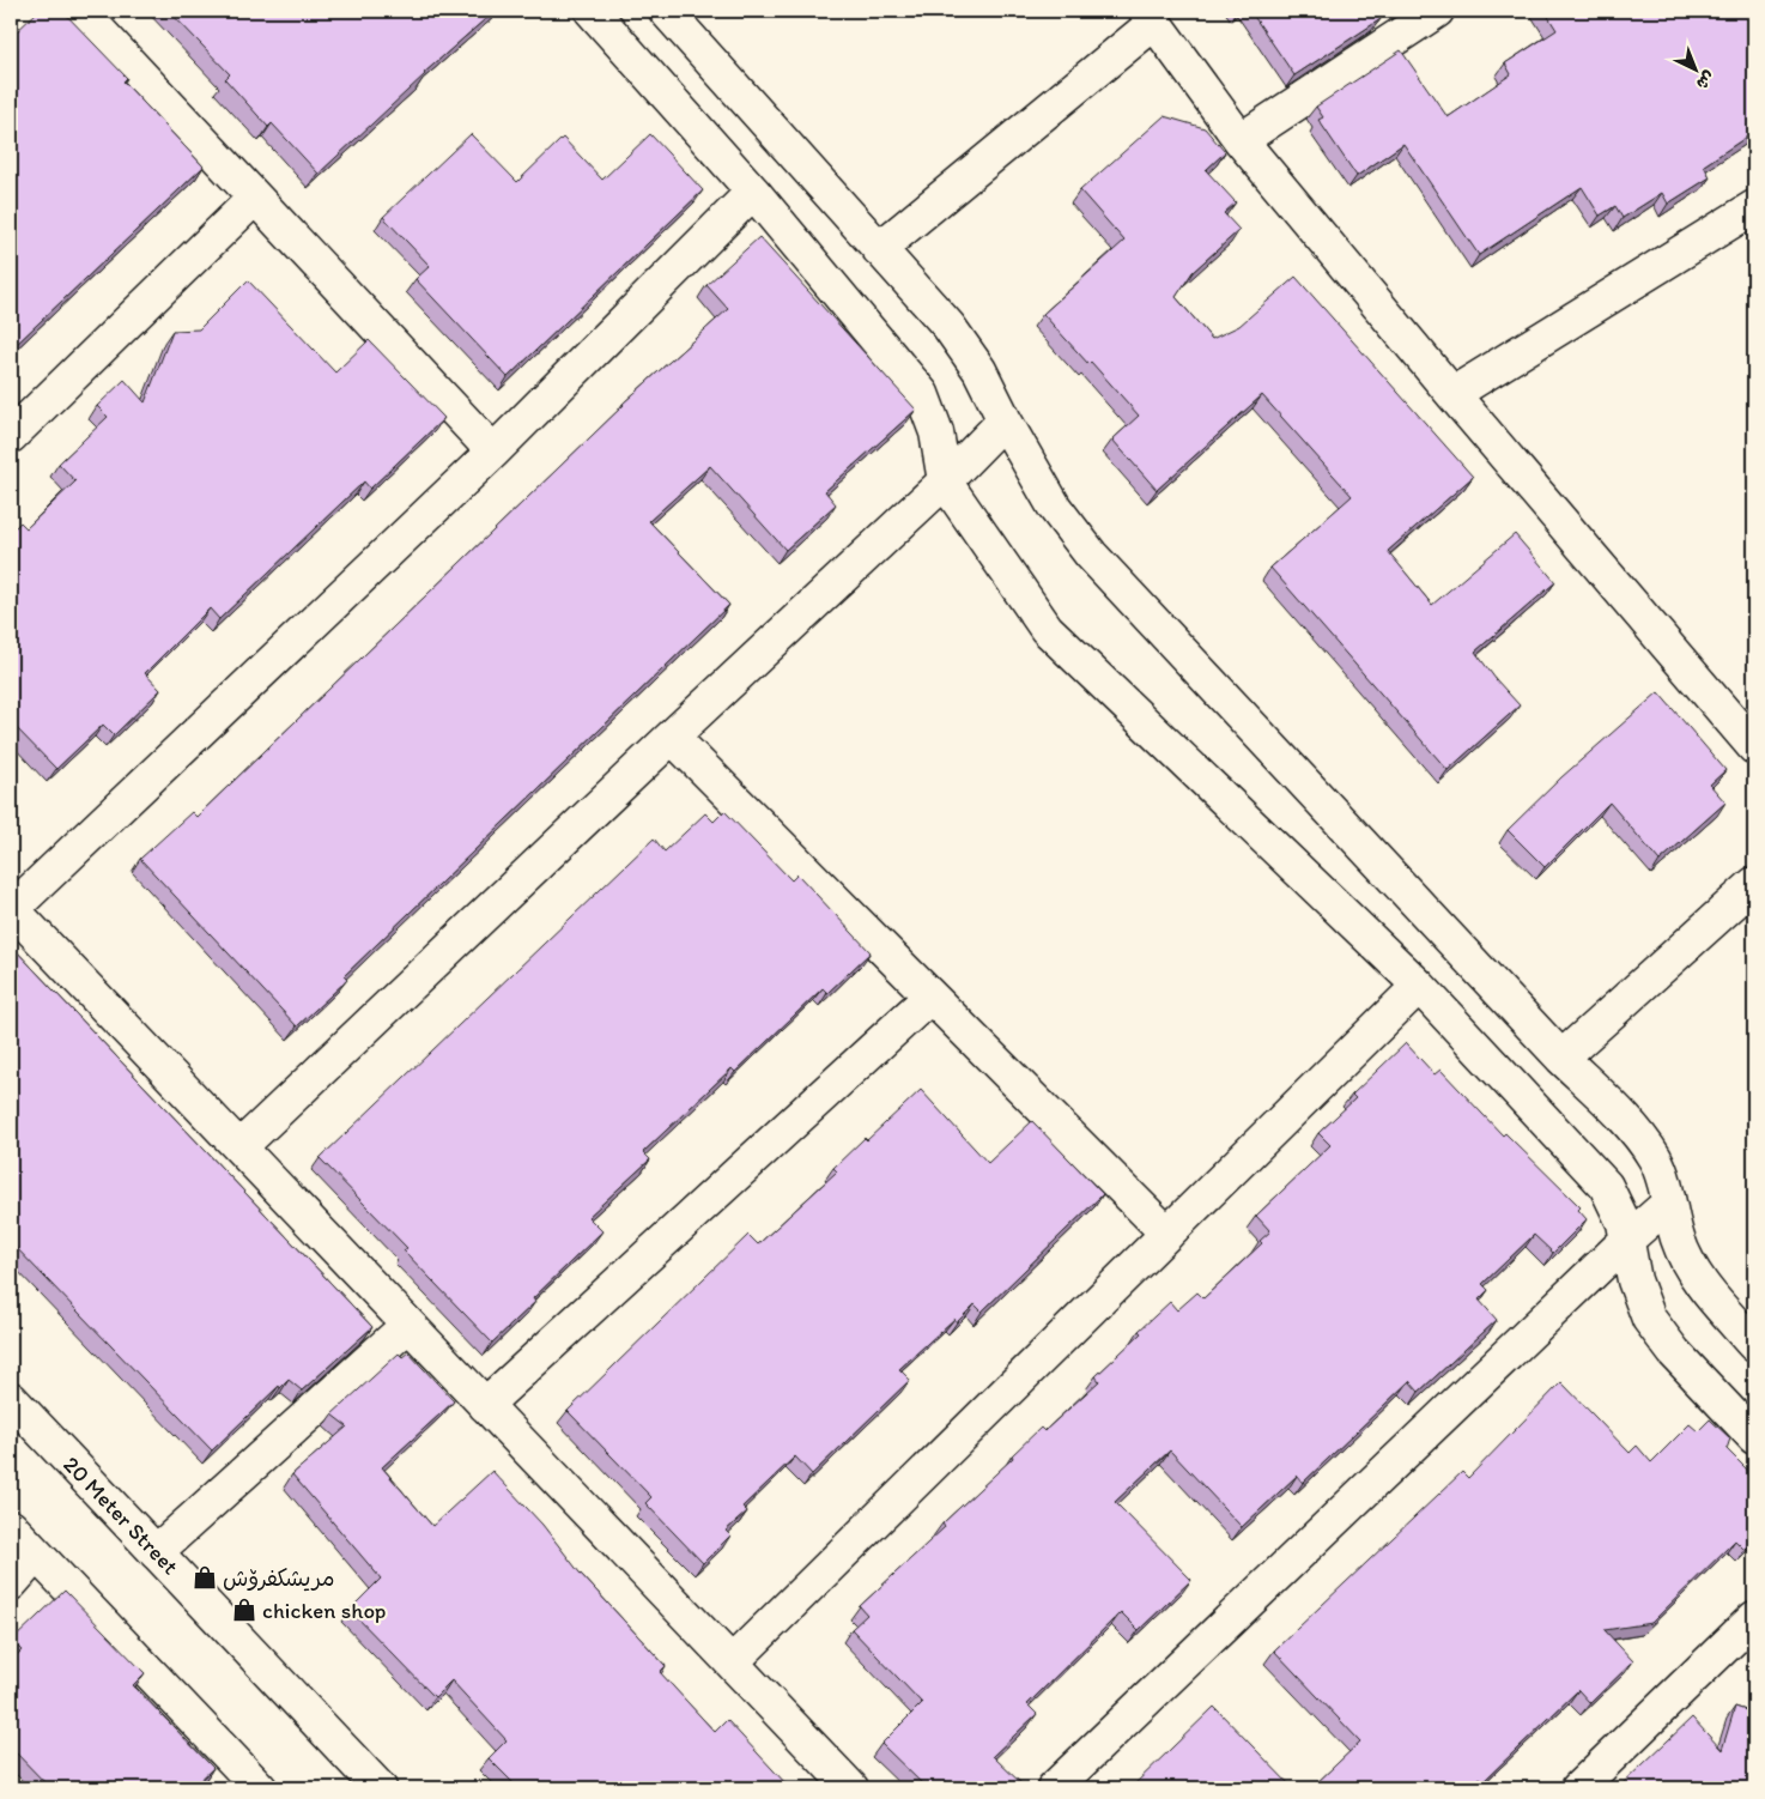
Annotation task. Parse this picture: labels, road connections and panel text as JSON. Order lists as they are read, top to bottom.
{
  "streets": {
    "street": ["20 Meter Street"]
  },
  "places": {
    "shop": ["مریشکفرۆش", "chicken shop"]
  },
  "north": "bottom right"
}
